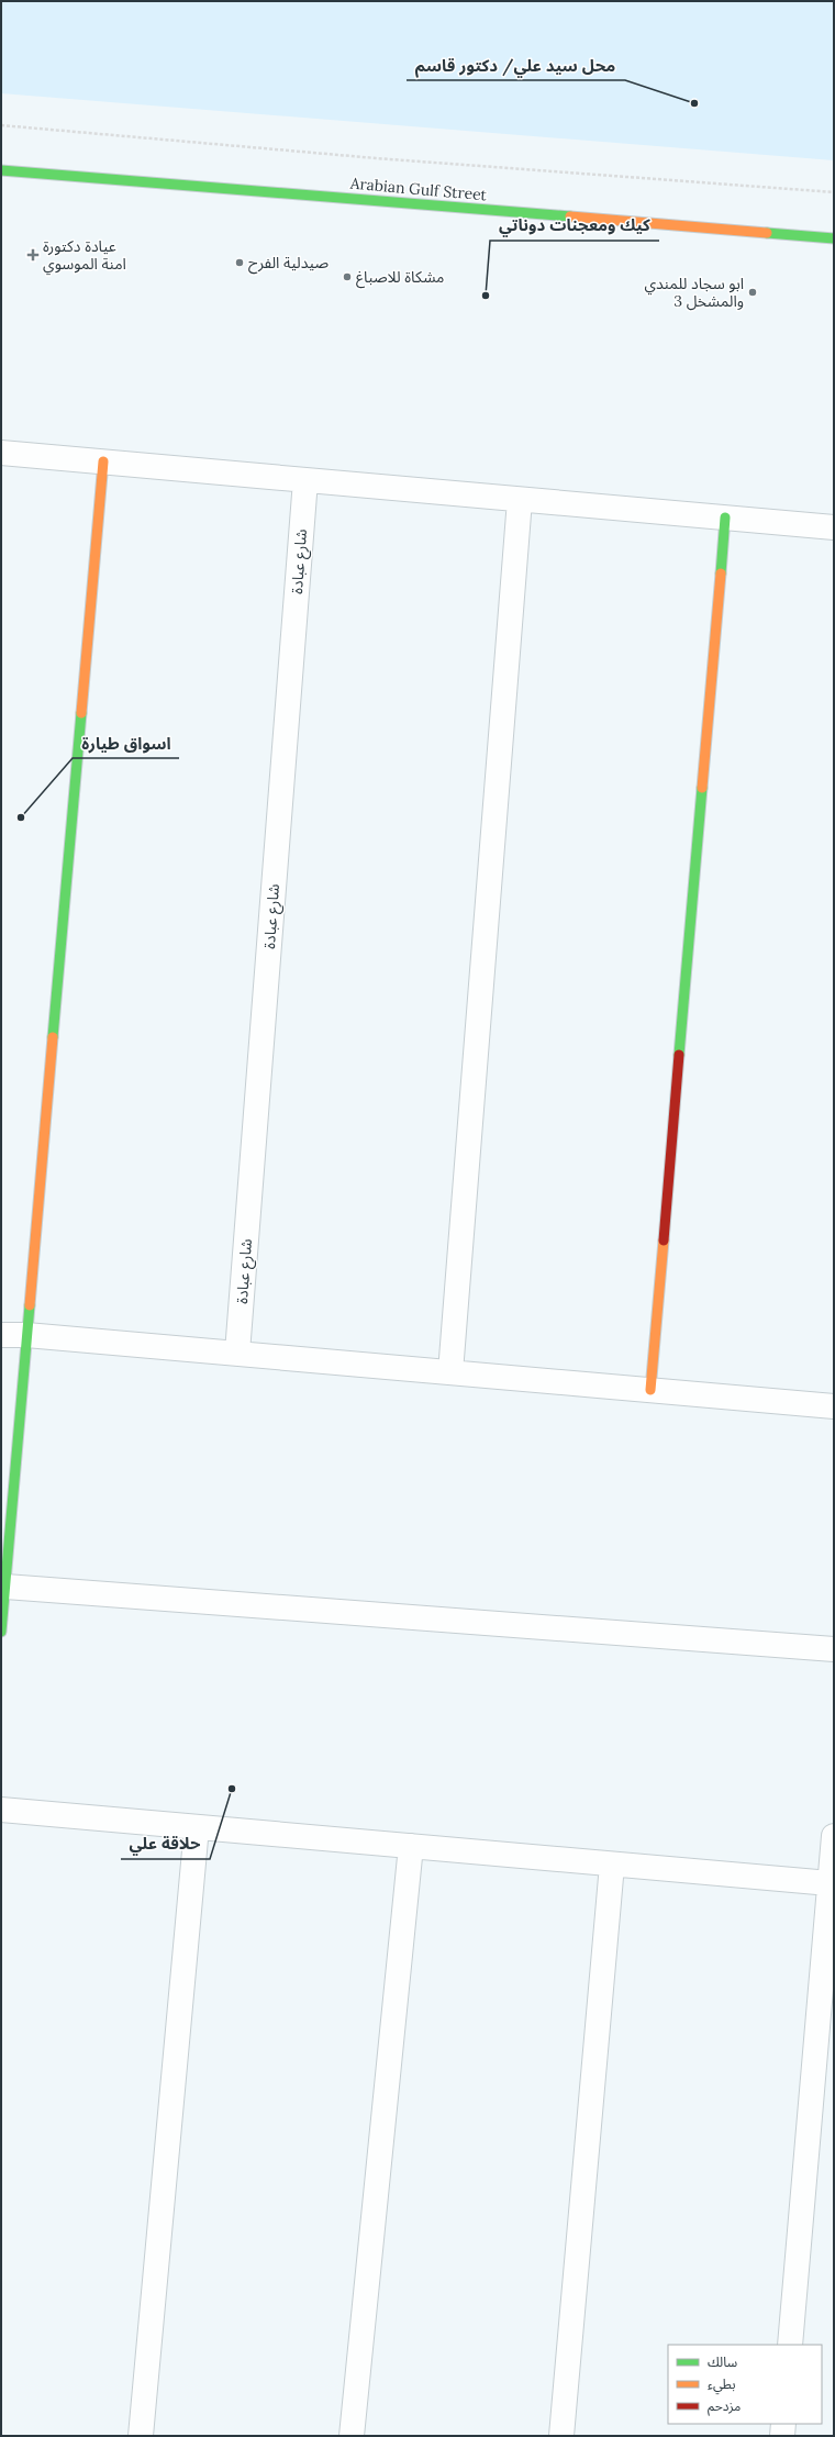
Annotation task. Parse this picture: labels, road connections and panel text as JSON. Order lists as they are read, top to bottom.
{
  "streets": {
    "street": ["Arabian Gulf Street", "شارع عبادة"]
  },
  "places": {
    "other": [
      "محل سيد علي/ دكتور قاسم",
      "صيدلية الفرح",
      "مشكاة للاصباغ",
      "ابو سجاد للمندي والمشخل 3",
      "كيك ومعجنات دوناتي",
      "اسواق طيارة",
      "حلاقة علي"
    ],
    "health": ["عيادة دكتورة امنة الموسوي"]
  },
  "legend": ["سالك", "بطيء", "مزدحم"]
}
